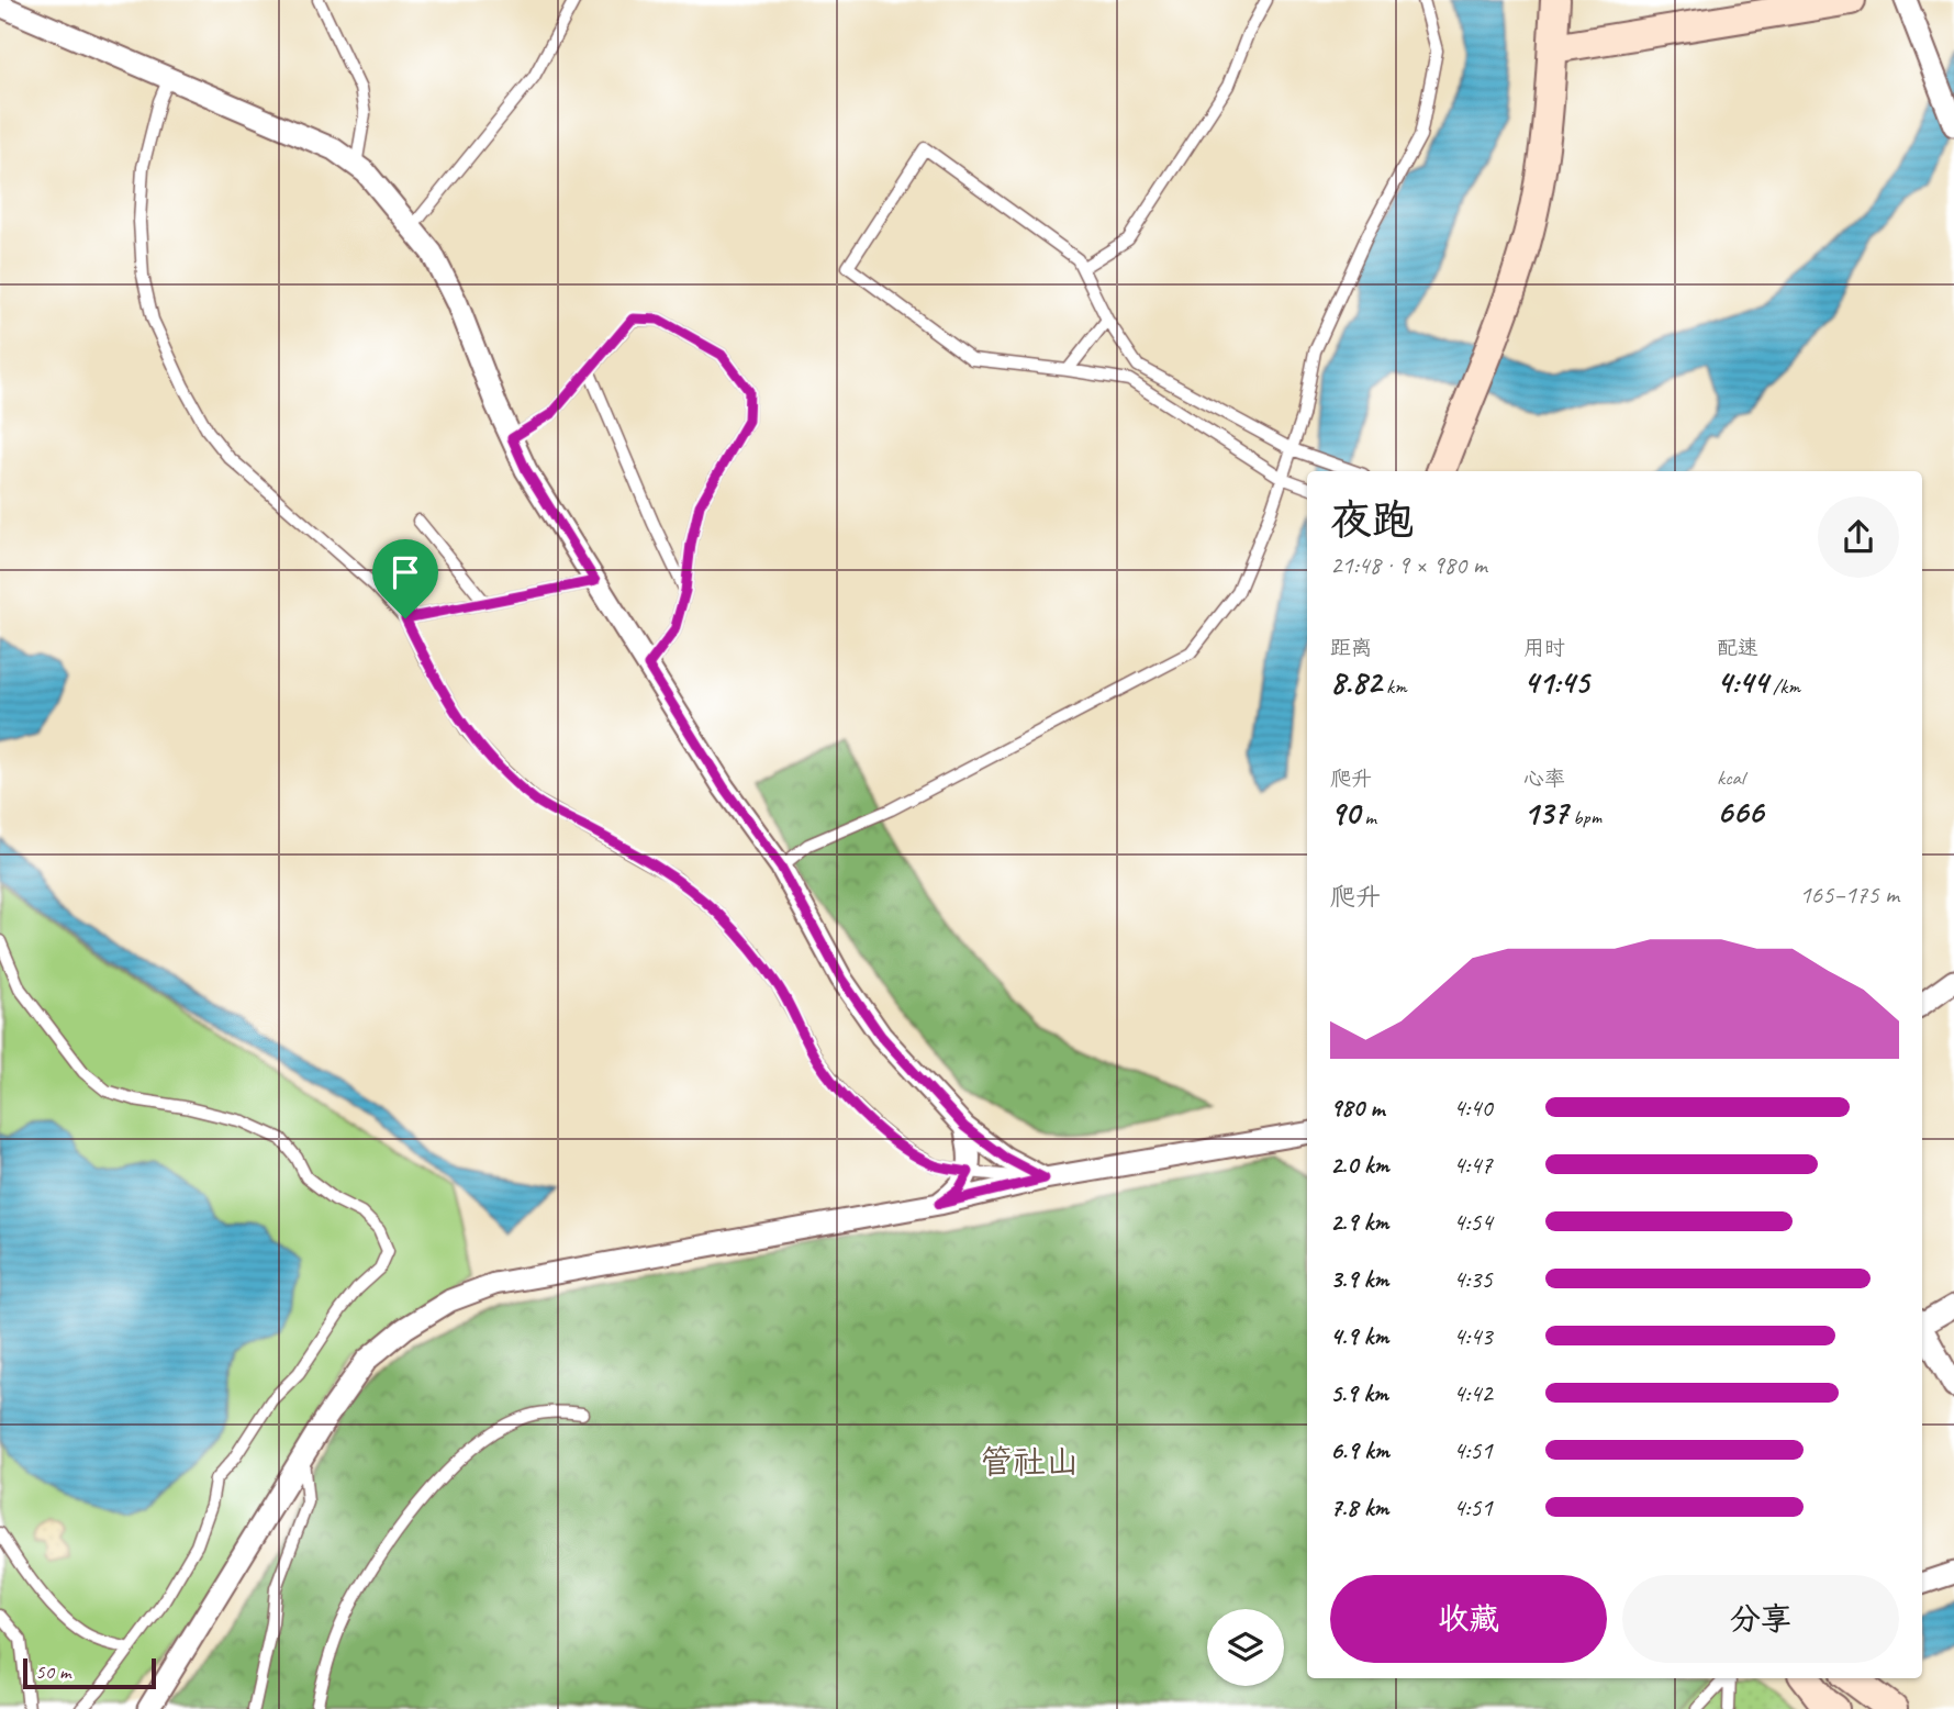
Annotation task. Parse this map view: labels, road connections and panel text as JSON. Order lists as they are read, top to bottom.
{
  "parks": ["管社山"],
  "scale_bar": "50 m",
  "page": {
    "heading": ["夜跑", "21:48 · 9 × 980 m"],
    "stats": [
      ["距离", "8.82 km"],
      ["用时", "41:45"],
      ["配速", "4:44 /km"],
      ["爬升", "90 m"],
      ["心率", "137 bpm"],
      ["kcal", "666"]
    ],
    "chart": ["爬升", "165–175 m"],
    "list": [
      {
        "name": "980 m",
        "note": "4:40"
      },
      {
        "name": "2.0 km",
        "note": "4:47"
      },
      {
        "name": "2.9 km",
        "note": "4:54"
      },
      {
        "name": "3.9 km",
        "note": "4:35"
      },
      {
        "name": "4.9 km",
        "note": "4:43"
      },
      {
        "name": "5.9 km",
        "note": "4:42"
      },
      {
        "name": "6.9 km",
        "note": "4:51"
      },
      {
        "name": "7.8 km",
        "note": "4:51"
      }
    ],
    "buttons": ["收藏", "分享"],
    "scale": "50 m"
  }
}
